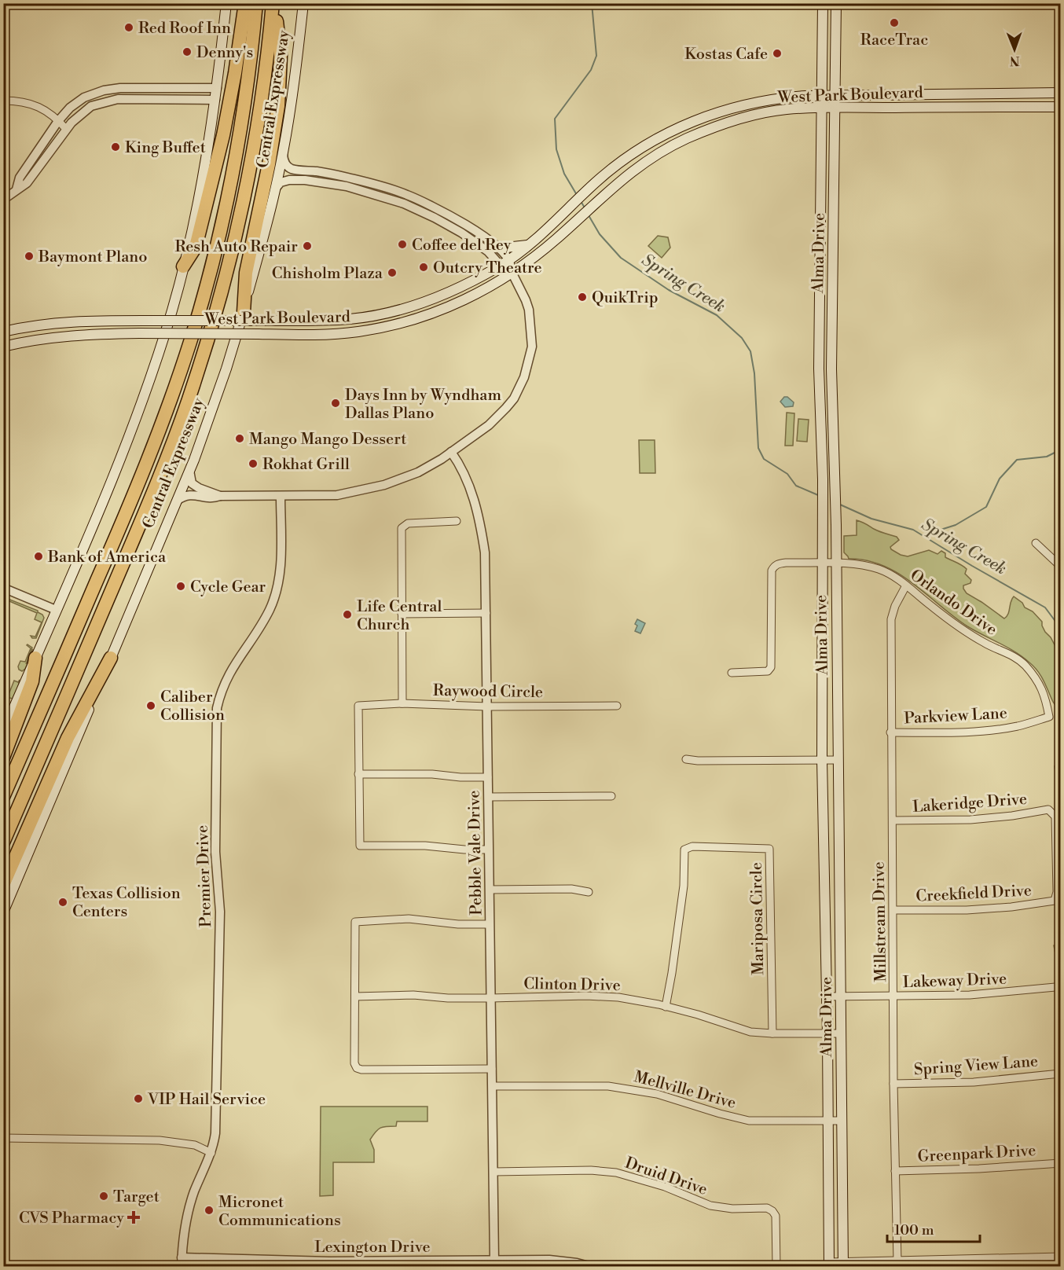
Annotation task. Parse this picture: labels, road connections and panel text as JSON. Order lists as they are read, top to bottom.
{
  "streets": {
    "highway": ["Central Expressway"],
    "main road": ["West Park Boulevard", "Alma Drive"],
    "street": [
      "Orlando Drive",
      "Raywood Circle",
      "Parkview Lane",
      "Lakeridge Drive",
      "Pebble Vale Drive",
      "Premier Drive",
      "Creekfield Drive",
      "Mariposa Circle",
      "Millstream Drive",
      "Lakeway Drive",
      "Clinton Drive",
      "Spring View Lane",
      "Mellville Drive",
      "Greenpark Drive",
      "Druid Drive",
      "Lexington Drive"
    ]
  },
  "crossings": [
    ["West Park Boulevard", "Alma Drive"],
    ["Alma Drive", "Orlando Drive"],
    ["Alma Drive", "Lakeway Drive"],
    ["Alma Drive", "Clinton Drive"],
    ["Alma Drive", "Mellville Drive"],
    ["Orlando Drive", "Parkview Lane"],
    ["Orlando Drive", "Millstream Drive"],
    ["Raywood Circle", "Pebble Vale Drive"],
    ["Parkview Lane", "Millstream Drive"],
    ["Lakeridge Drive", "Creekfield Drive"],
    ["Lakeridge Drive", "Millstream Drive"],
    ["Pebble Vale Drive", "Clinton Drive"],
    ["Pebble Vale Drive", "Mellville Drive"],
    ["Pebble Vale Drive", "Druid Drive"],
    ["Pebble Vale Drive", "Lexington Drive"],
    ["Premier Drive", "Lexington Drive"],
    ["Creekfield Drive", "Millstream Drive"],
    ["Mariposa Circle", "Clinton Drive"],
    ["Millstream Drive", "Lakeway Drive"],
    ["Millstream Drive", "Spring View Lane"],
    ["Millstream Drive", "Greenpark Drive"]
  ],
  "water": ["Spring Creek"],
  "places": {
    "other": [
      "RaceTrac",
      "Red Roof Inn",
      "Denny's",
      "Kostas Cafe",
      "King Buffet",
      "Coffee del Rey",
      "Resh Auto Repair",
      "Baymont Plano",
      "Outcry Theatre",
      "Chisholm Plaza",
      "QuikTrip",
      "Days Inn by Wyndham Dallas Plano",
      "Mango Mango Dessert",
      "Rokhat Grill",
      "Bank of America",
      "Cycle Gear",
      "Life Central Church",
      "Caliber Collision",
      "Texas Collision Centers",
      "VIP Hail Service",
      "Target",
      "Micronet Communications"
    ],
    "health": ["CVS Pharmacy"]
  },
  "scale_bar": "100 m",
  "north": "bottom"
}
